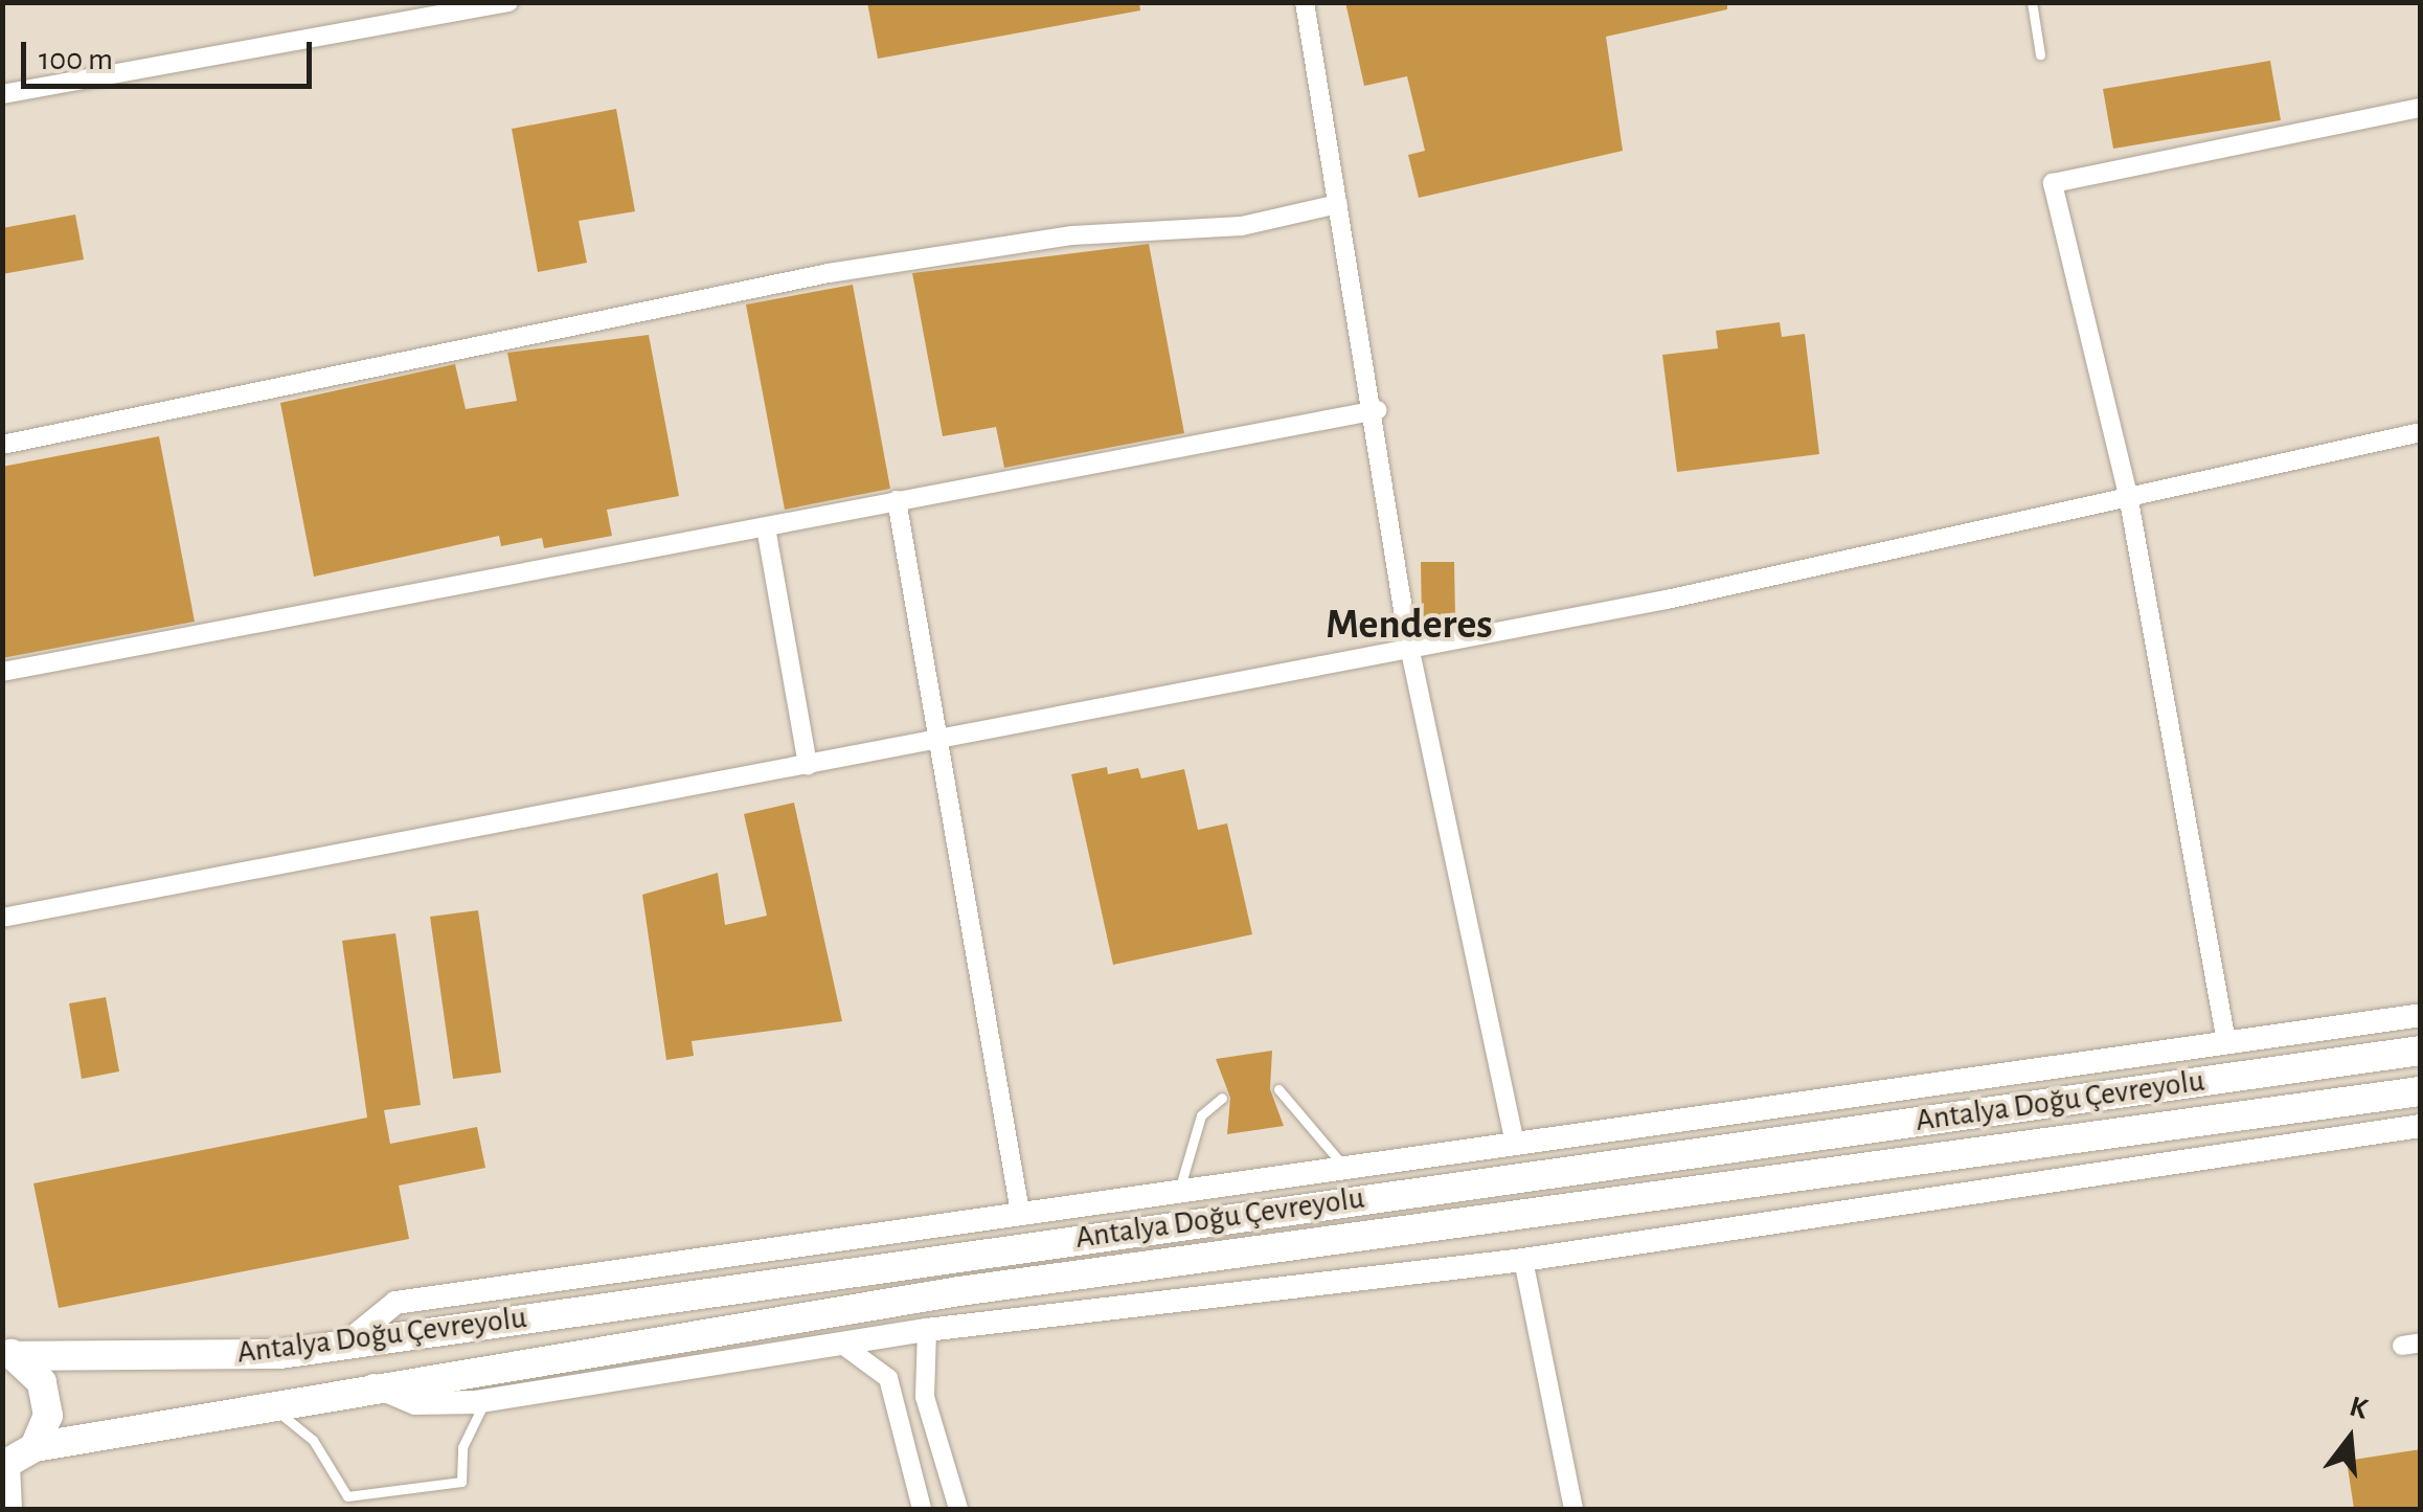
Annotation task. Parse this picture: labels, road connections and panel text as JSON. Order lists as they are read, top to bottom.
{
  "streets": {
    "main road": ["Antalya Doğu Çevreyolu"]
  },
  "districts": ["Menderes"],
  "scale_bar": "100 m",
  "north": "top"
}
